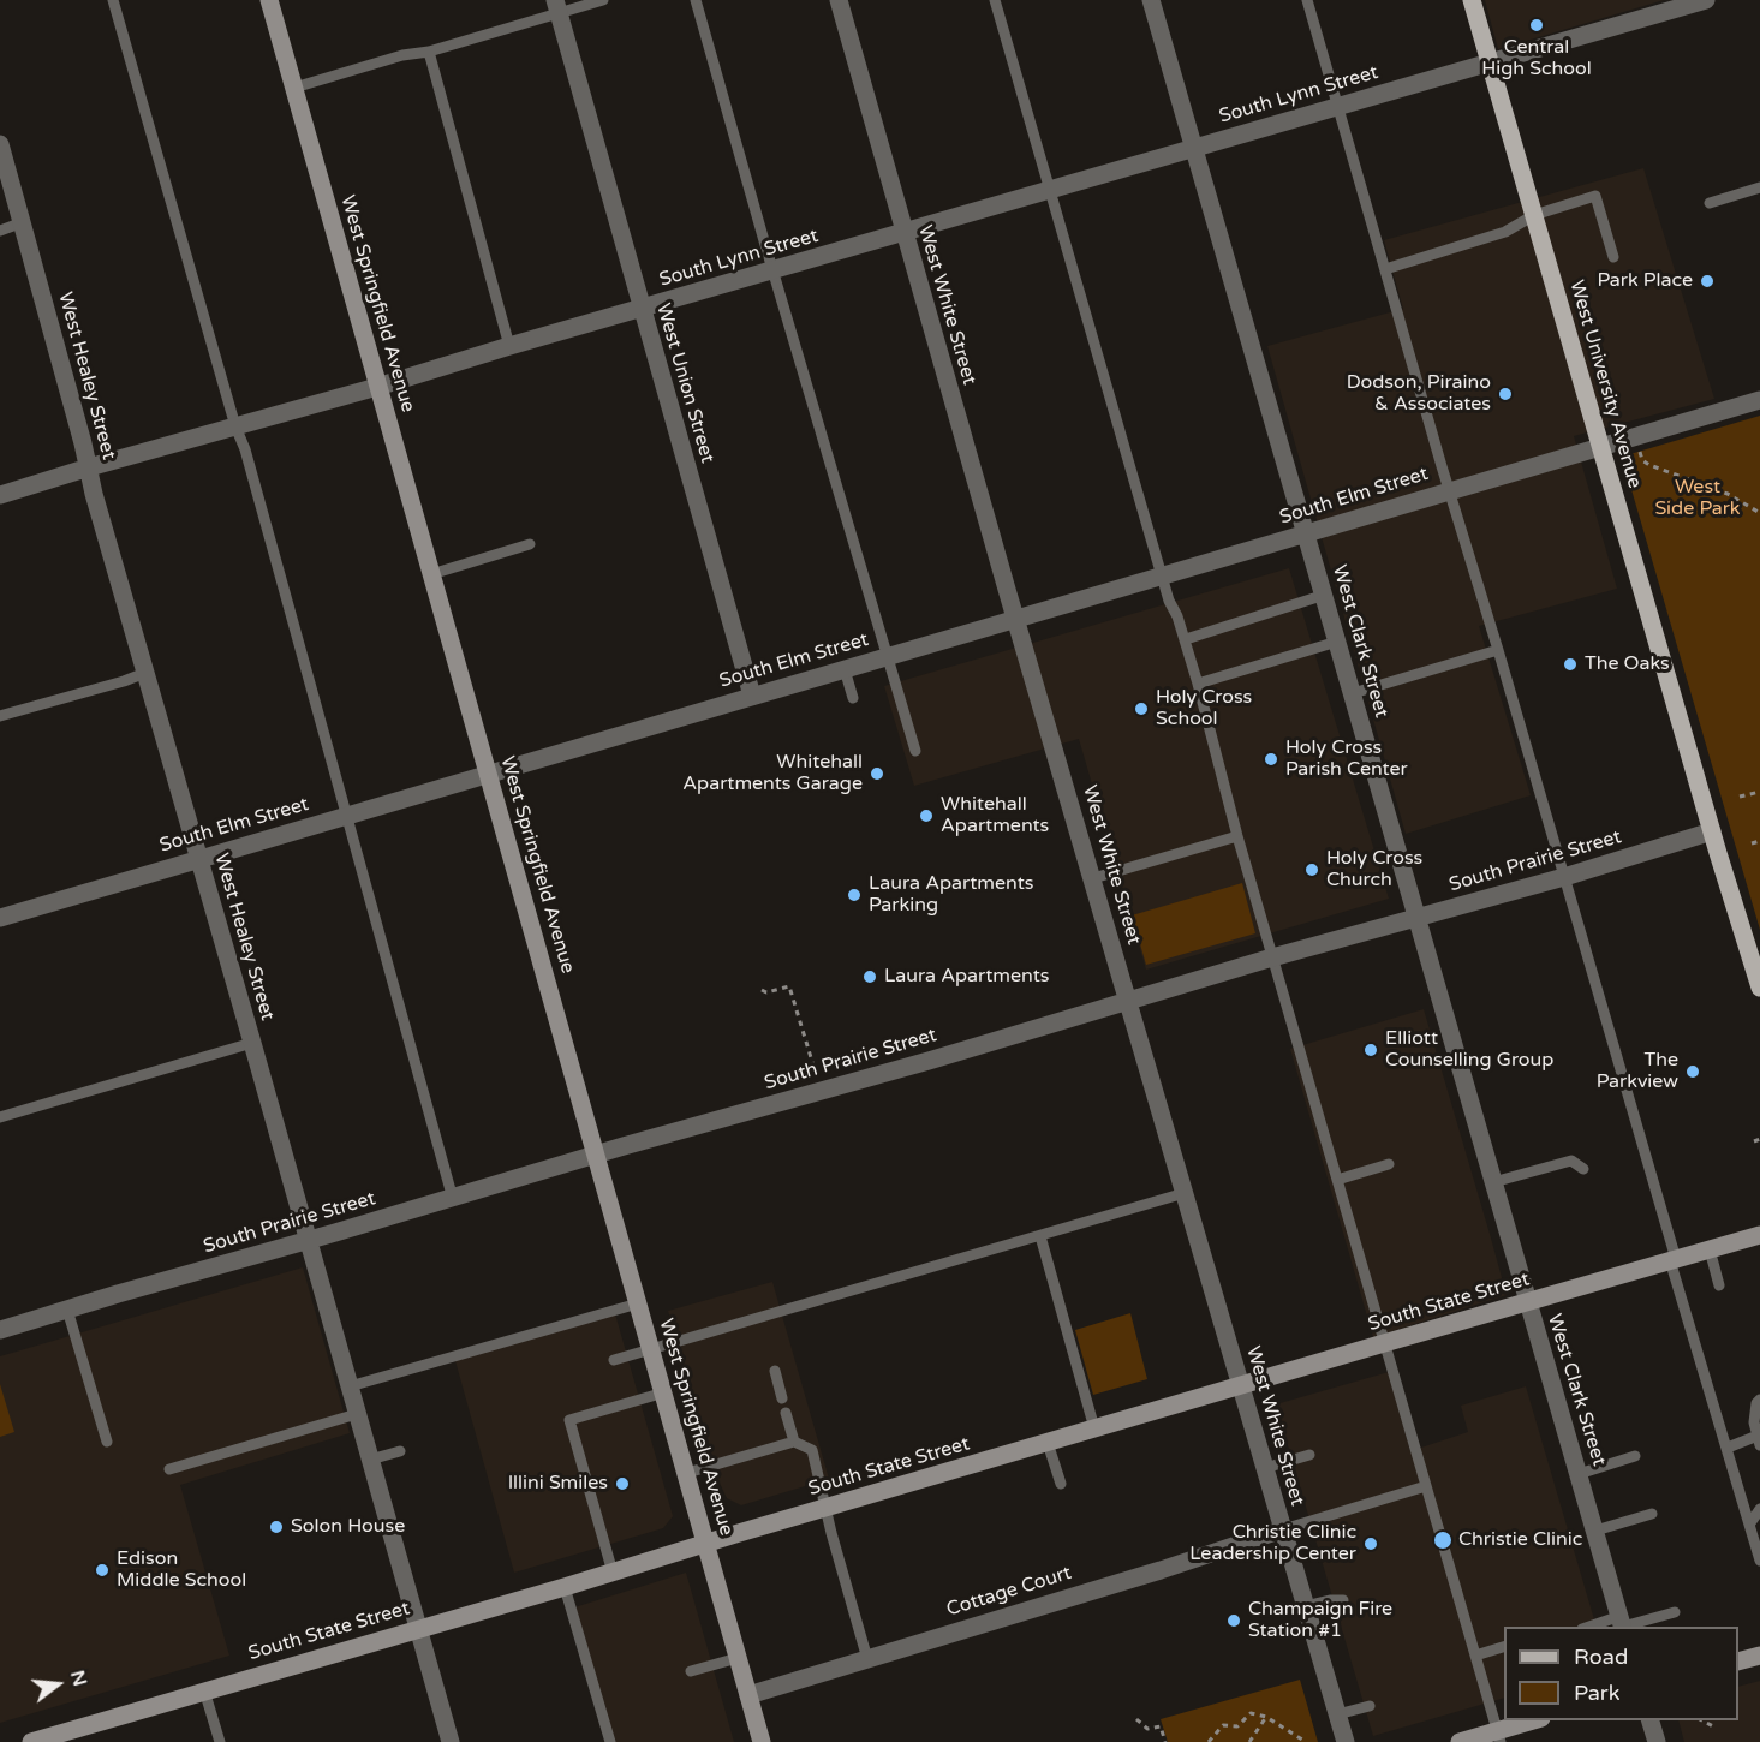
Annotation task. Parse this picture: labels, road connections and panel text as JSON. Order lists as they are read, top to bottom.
{
  "streets": {
    "main road": ["West Springfield Avenue", "West University Avenue", "South State Street"],
    "street": [
      "South Lynn Street",
      "West White Street",
      "West Healey Street",
      "West Union Street",
      "South Elm Street",
      "West Clark Street",
      "South Prairie Street",
      "Cottage Court"
    ]
  },
  "crossings": [
    ["South Lynn Street", "West Springfield Avenue"],
    ["South Lynn Street", "West White Street"],
    ["South Lynn Street", "West Healey Street"],
    ["South Lynn Street", "West Union Street"],
    ["South Lynn Street", "West University Avenue"],
    ["South Lynn Street", "West Clark Street"],
    ["West Springfield Avenue", "South Elm Street"],
    ["West Springfield Avenue", "South Prairie Street"],
    ["West Springfield Avenue", "South State Street"],
    ["West Springfield Avenue", "Cottage Court"],
    ["West White Street", "South Elm Street"],
    ["West White Street", "South Prairie Street"],
    ["West White Street", "South State Street"],
    ["West White Street", "Cottage Court"],
    ["West Healey Street", "South Elm Street"],
    ["West Healey Street", "South Prairie Street"],
    ["West Healey Street", "South State Street"],
    ["West Union Street", "South Elm Street"],
    ["West University Avenue", "South Elm Street"],
    ["West University Avenue", "South Prairie Street"],
    ["South Elm Street", "West Clark Street"],
    ["West Clark Street", "South Prairie Street"],
    ["West Clark Street", "South State Street"]
  ],
  "parks": ["West Side Park"],
  "places": [
    "Central High School",
    "Park Place",
    "Dodson, Piraino & Associates",
    "The Oaks",
    "Holy Cross School",
    "Holy Cross Parish Center",
    "Whitehall Apartments Garage",
    "Whitehall Apartments",
    "Holy Cross Church",
    "Laura Apartments Parking",
    "Laura Apartments",
    "Elliott Counselling Group",
    "The Parkview",
    "Illini Smiles",
    "Solon House",
    "Christie Clinic",
    "Christie Clinic Leadership Center",
    "Edison Middle School",
    "Champaign Fire Station #1"
  ],
  "legend": ["Road", "Park"],
  "north": "right"
}
